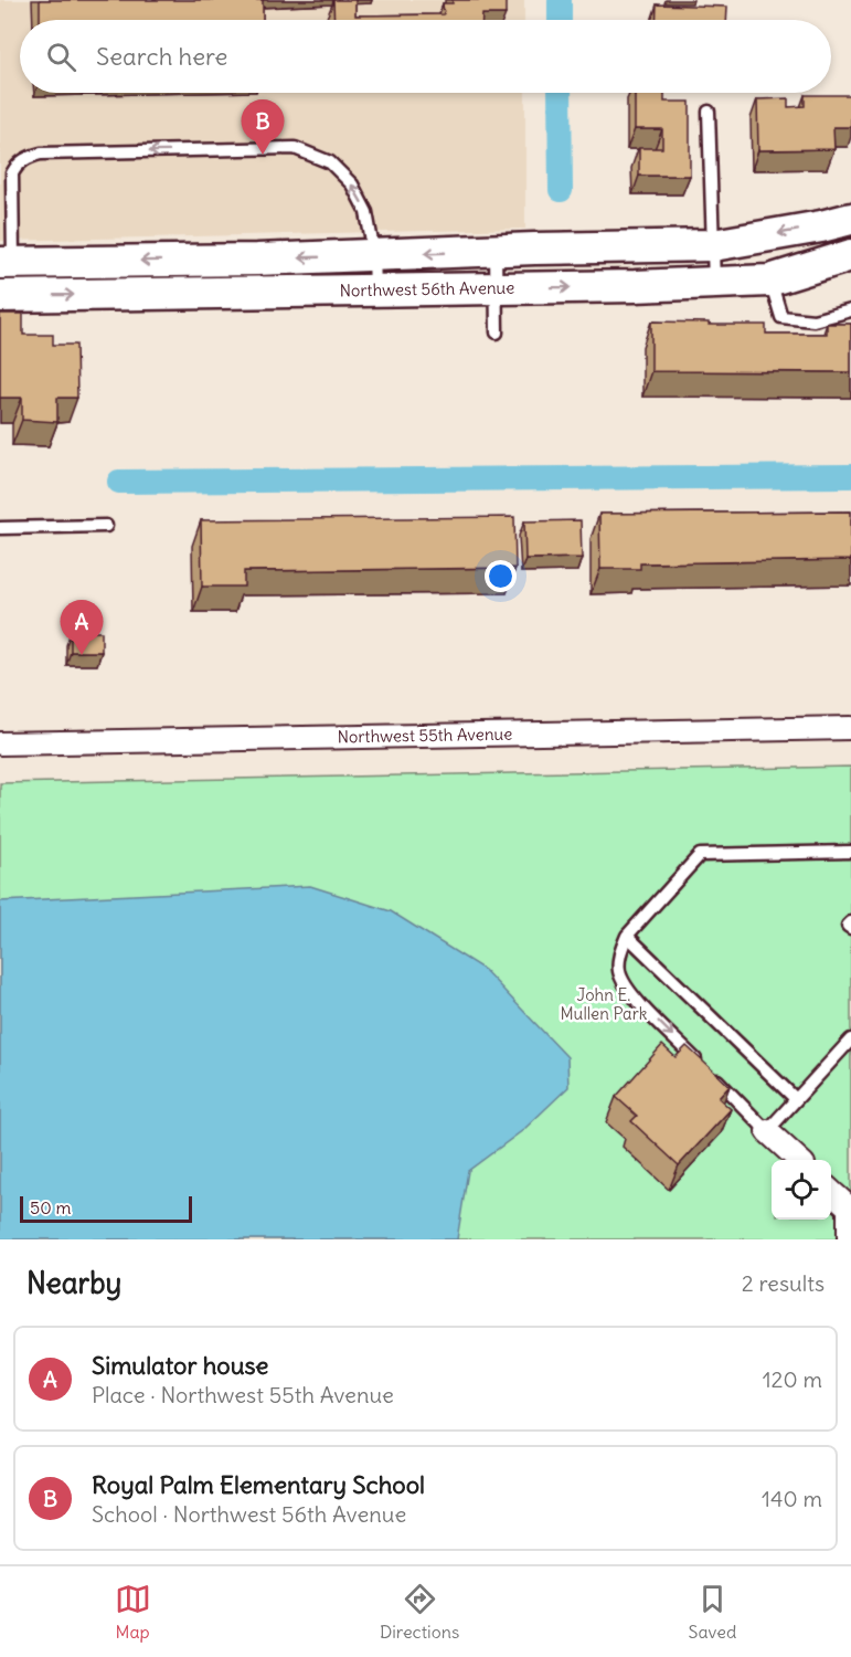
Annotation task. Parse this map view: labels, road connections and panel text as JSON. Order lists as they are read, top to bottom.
{
  "streets": {
    "street": ["Northwest 56th Avenue", "Northwest 55th Avenue"]
  },
  "parks": ["John E. Mullen Park"],
  "scale_bar": "50 m",
  "page": {
    "search": "Search here",
    "pins": ["B", "A"],
    "scale": "50 m",
    "heading": ["Nearby", "2 results"],
    "list": [
      {
        "mark": "A",
        "name": "Simulator house",
        "note": "Place · Northwest 55th Avenue",
        "value": "120 m"
      },
      {
        "mark": "B",
        "name": "Royal Palm Elementary School",
        "note": "School · Northwest 56th Avenue",
        "value": "140 m"
      }
    ],
    "nav": ["Map", "Directions", "Saved"]
  }
}
